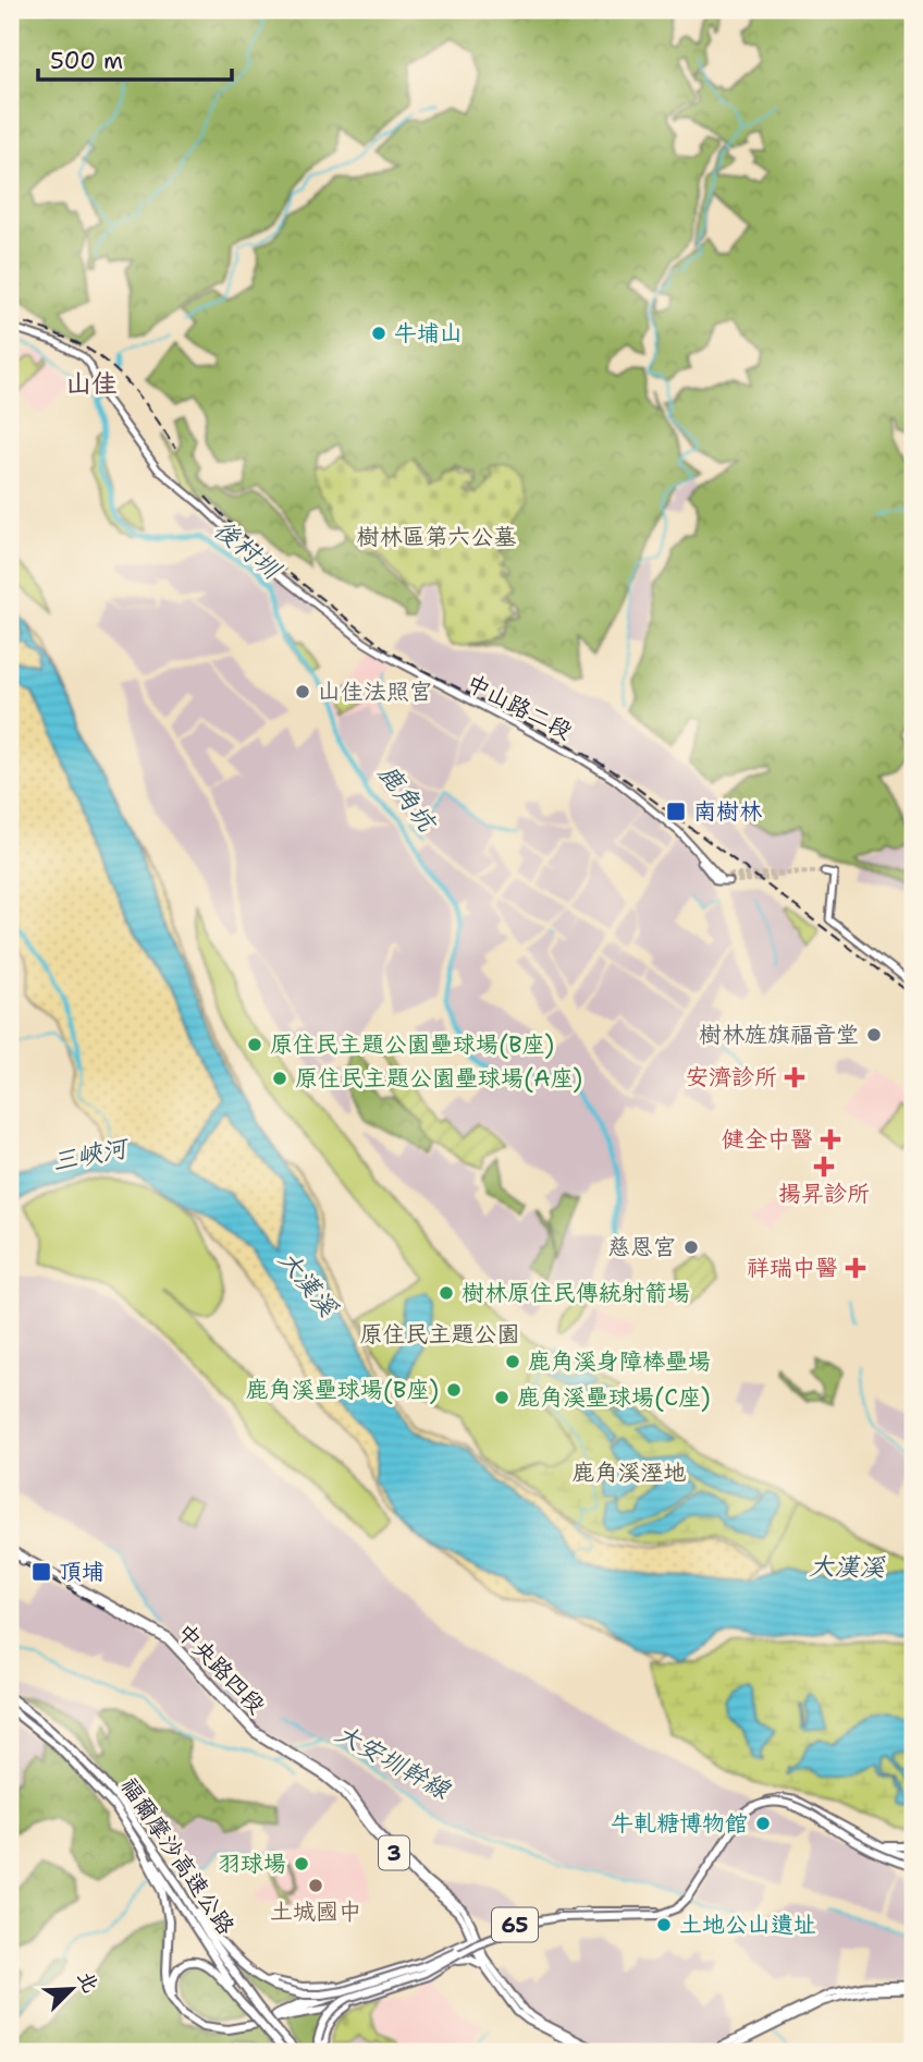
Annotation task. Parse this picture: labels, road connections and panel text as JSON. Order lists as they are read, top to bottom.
{
  "streets": {
    "highway": ["福爾摩沙高速公路", "65"],
    "main road": ["中山路二段", "中央路四段", "3"]
  },
  "crossings": [
    ["中央路四段", "3"]
  ],
  "districts": ["山佳"],
  "water": [
    "後村圳",
    "鹿角坑",
    "三峽河",
    "大漢溪",
    "大安圳幹線"
  ],
  "parks": ["樹林區第六公墓", "原住民主題公園", "鹿角溪溼地"],
  "places": {
    "other": [
      "牛埔山",
      "山佳法照宮",
      "樹林旌旗福音堂",
      "原住民主題公園壘球場(B座)",
      "原住民主題公園壘球場(A座)",
      "慈恩宮",
      "樹林原住民傳統射箭場",
      "鹿角溪身障棒壘場",
      "鹿角溪壘球場(B座)",
      "鹿角溪壘球場(C座)",
      "牛軋糖博物館",
      "羽球場",
      "土城國中",
      "土地公山遺址"
    ],
    "transit": ["南樹林", "頂埔"],
    "health": [
      "安濟診所",
      "健全中醫",
      "揚昇診所",
      "祥瑞中醫"
    ]
  },
  "scale_bar": "500 m",
  "north": "top right"
}
